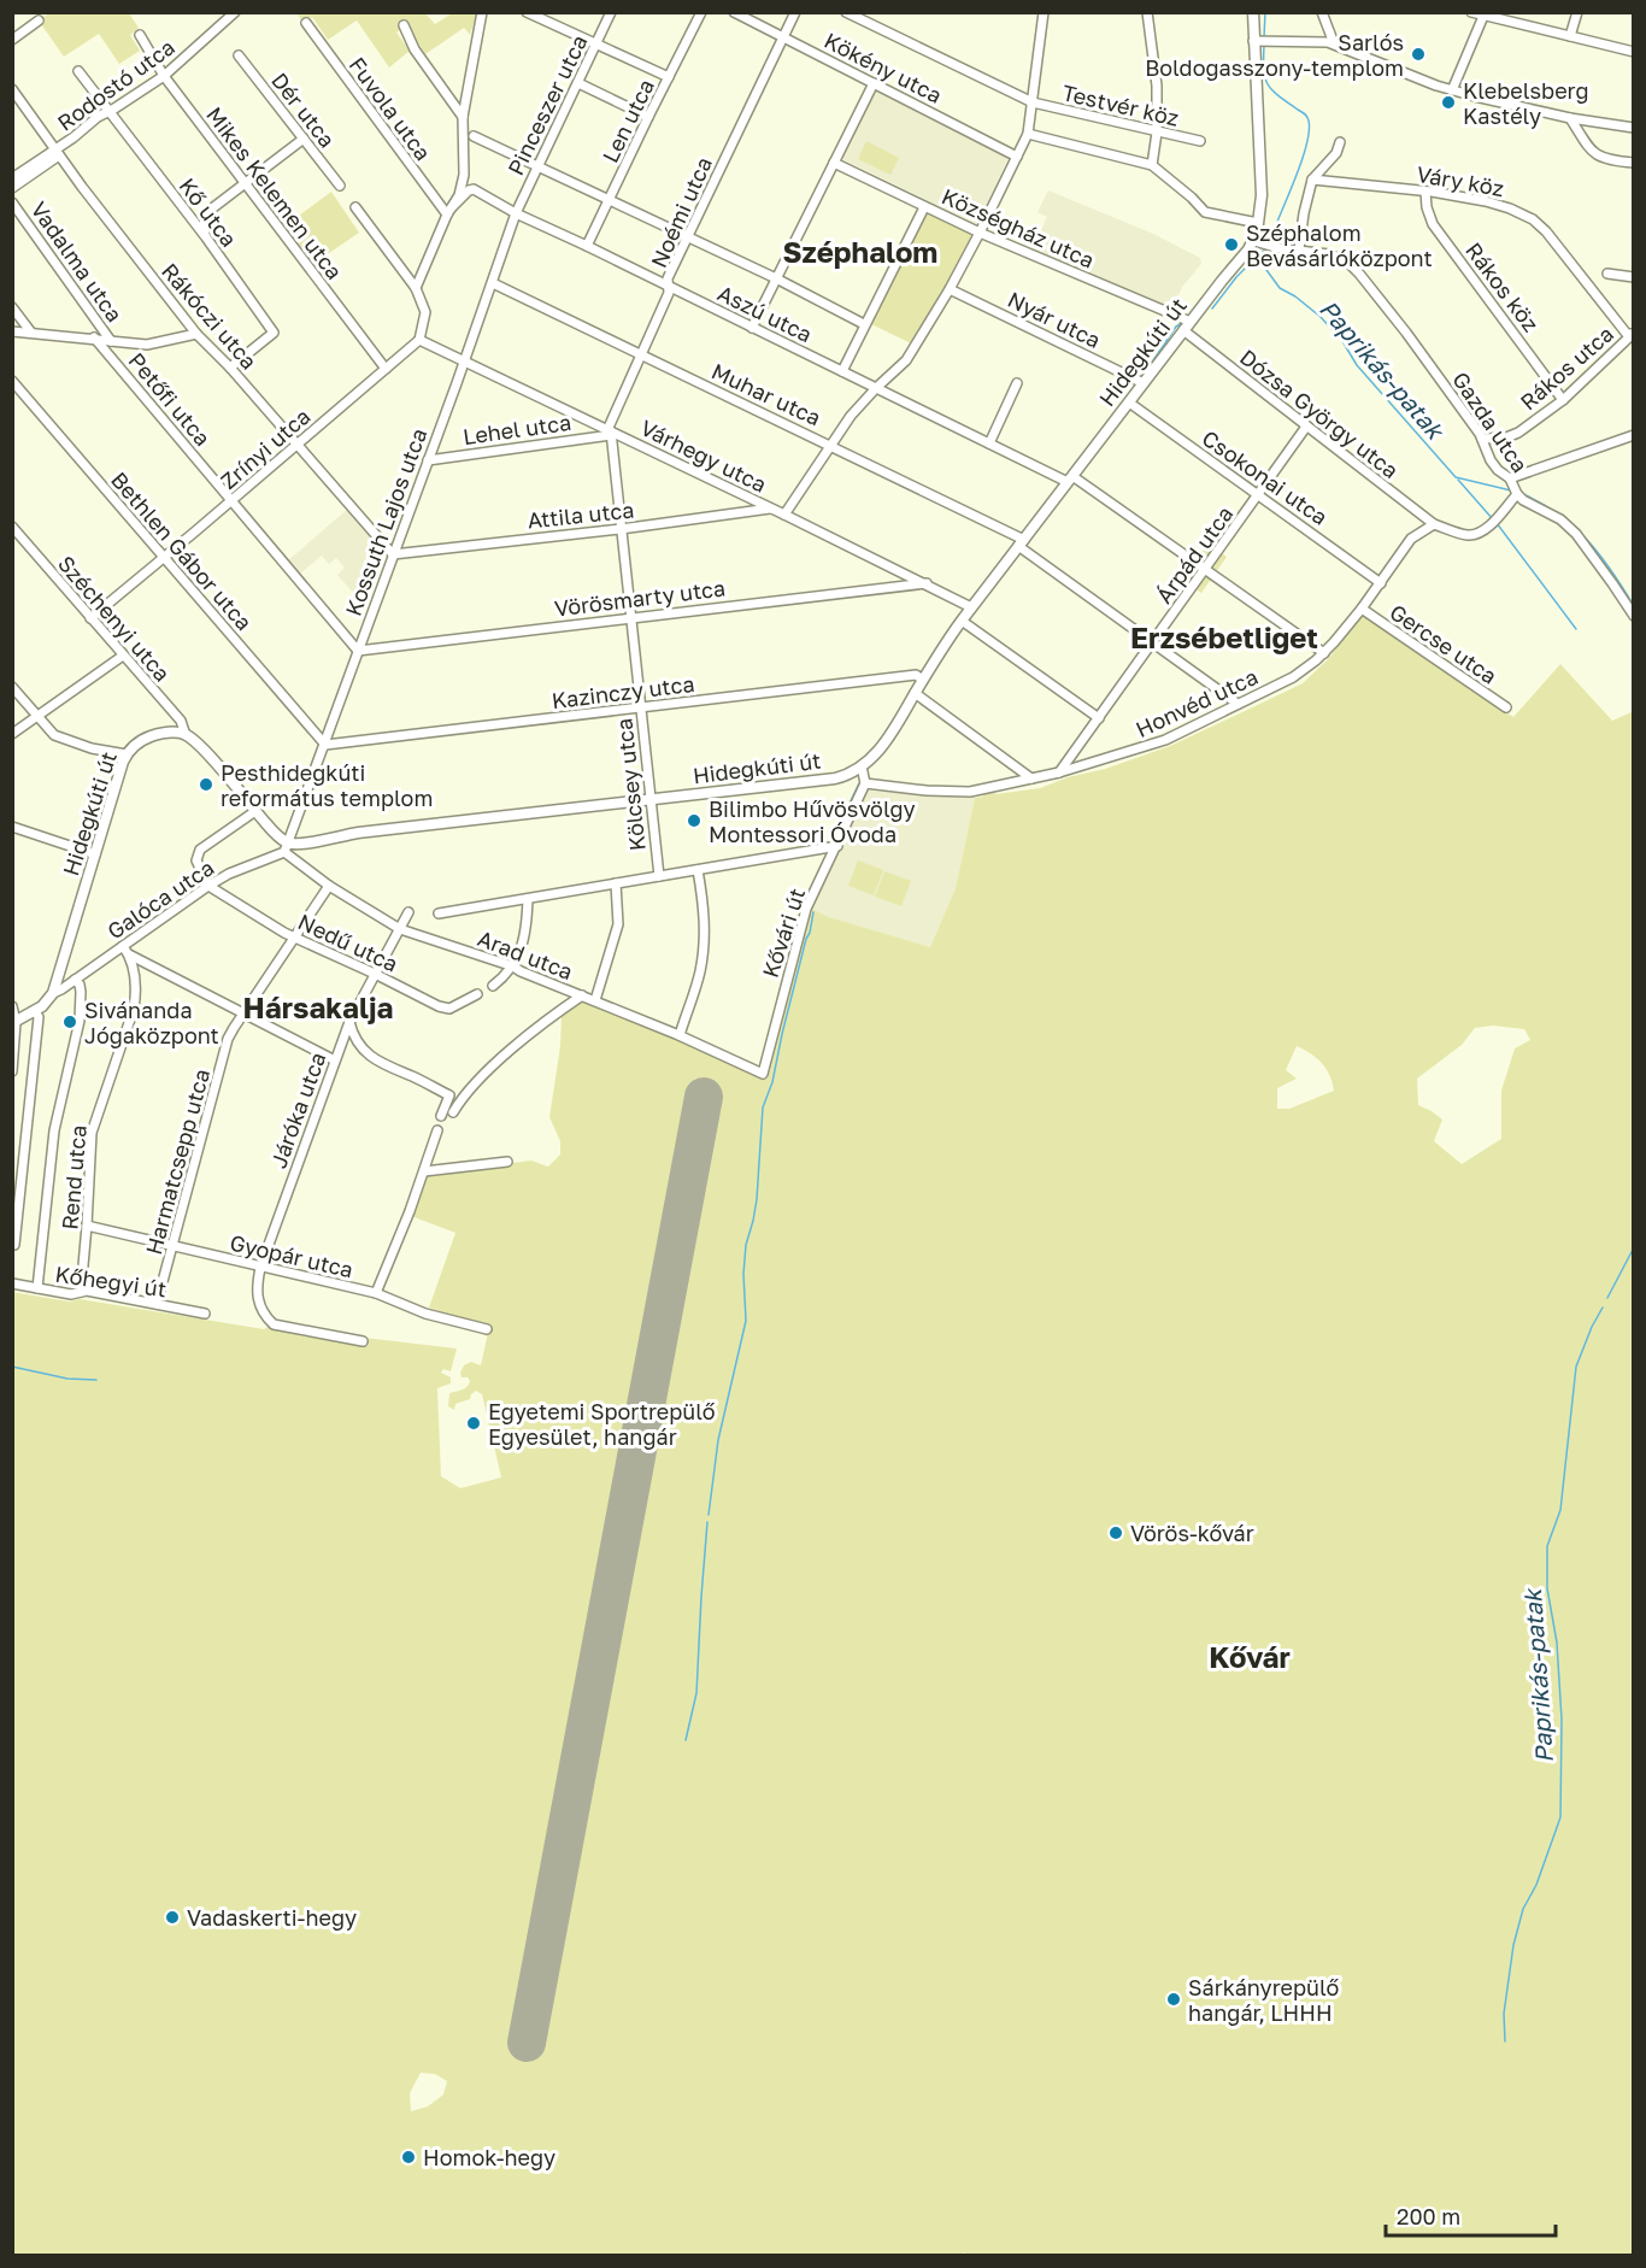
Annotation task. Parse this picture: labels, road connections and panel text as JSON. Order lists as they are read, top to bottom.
{
  "streets": {
    "main road": ["Hidegkúti út"],
    "street": [
      "Kökény utca",
      "Rodostó utca",
      "Pinceszer utca",
      "Testvér köz",
      "Fuvola utca",
      "Dér utca",
      "Len utca",
      "Váry köz",
      "Mikes Kelemen utca",
      "Kő utca",
      "Noémi utca",
      "Községház utca",
      "Vadalma utca",
      "Rákos köz",
      "Aszú utca",
      "Rákóczi utca",
      "Nyár utca",
      "Rákos utca",
      "Muhar utca",
      "Petőfi utca",
      "Dózsa György utca",
      "Gazda utca",
      "Lehel utca",
      "Zrínyi utca",
      "Várhegy utca",
      "Csokonai utca",
      "Attila utca",
      "Kossuth Lajos utca",
      "Bethlen Gábor utca",
      "Árpád utca",
      "Vörösmarty utca",
      "Széchenyi utca",
      "Gercse utca",
      "Kazinczy utca",
      "Honvéd utca",
      "Kölcsey utca",
      "Galóca utca",
      "Kővári út",
      "Nedű utca",
      "Arad utca",
      "Járóka utca",
      "Harmatcsepp utca",
      "Rend utca",
      "Gyopár utca",
      "Kőhegyi út"
    ]
  },
  "crossings": [
    ["Kökény utca", "Noémi utca"],
    ["Rodostó utca", "Mikes Kelemen utca"],
    ["Rodostó utca", "Kő utca"],
    ["Rodostó utca", "Rákóczi utca"],
    ["Pinceszer utca", "Aszú utca"],
    ["Pinceszer utca", "Kossuth Lajos utca"],
    ["Fuvola utca", "Aszú utca"],
    ["Len utca", "Aszú utca"],
    ["Váry köz", "Rákos köz"],
    ["Váry köz", "Rákos utca"],
    ["Mikes Kelemen utca", "Zrínyi utca"],
    ["Kő utca", "Rákóczi utca"],
    ["Noémi utca", "Aszú utca"],
    ["Noémi utca", "Muhar utca"],
    ["Noémi utca", "Lehel utca"],
    ["Noémi utca", "Várhegy utca"],
    ["Noémi utca", "Kölcsey utca"],
    ["Községház utca", "Hidegkúti út"],
    ["Községház utca", "Dózsa György utca"],
    ["Rákos köz", "Rákos utca"],
    ["Aszú utca", "Hidegkúti út"],
    ["Aszú utca", "Kossuth Lajos utca"],
    ["Aszú utca", "Árpád utca"],
    ["Aszú utca", "Honvéd utca"],
    ["Rákóczi utca", "Zrínyi utca"],
    ["Rákóczi utca", "Attila utca"],
    ["Rákóczi utca", "Kossuth Lajos utca"],
    ["Nyár utca", "Hidegkúti út"],
    ["Hidegkúti út", "Muhar utca"],
    ["Hidegkúti út", "Dózsa György utca"],
    ["Hidegkúti út", "Gazda utca"],
    ["Hidegkúti út", "Várhegy utca"],
    ["Hidegkúti út", "Csokonai utca"],
    ["Hidegkúti út", "Kossuth Lajos utca"],
    ["Hidegkúti út", "Széchenyi utca"],
    ["Hidegkúti út", "Kazinczy utca"],
    ["Hidegkúti út", "Kölcsey utca"],
    ["Hidegkúti út", "Galóca utca"],
    ["Hidegkúti út", "Arad utca"],
    ["Rákos utca", "Gazda utca"],
    ["Muhar utca", "Kossuth Lajos utca"],
    ["Muhar utca", "Árpád utca"],
    ["Muhar utca", "Honvéd utca"],
    ["Petőfi utca", "Zrínyi utca"],
    ["Petőfi utca", "Kossuth Lajos utca"],
    ["Petőfi utca", "Vörösmarty utca"],
    ["Dózsa György utca", "Árpád utca"],
    ["Dózsa György utca", "Honvéd utca"],
    ["Lehel utca", "Várhegy utca"],
    ["Lehel utca", "Kossuth Lajos utca"],
    ["Lehel utca", "Kölcsey utca"],
    ["Zrínyi utca", "Várhegy utca"],
    ["Zrínyi utca", "Bethlen Gábor utca"],
    ["Zrínyi utca", "Széchenyi utca"],
    ["Várhegy utca", "Attila utca"],
    ["Várhegy utca", "Kossuth Lajos utca"],
    ["Várhegy utca", "Vörösmarty utca"],
    ["Várhegy utca", "Kölcsey utca"],
    ["Csokonai utca", "Árpád utca"],
    ["Csokonai utca", "Honvéd utca"],
    ["Attila utca", "Kossuth Lajos utca"],
    ["Attila utca", "Kölcsey utca"],
    ["Kossuth Lajos utca", "Bethlen Gábor utca"],
    ["Kossuth Lajos utca", "Vörösmarty utca"],
    ["Kossuth Lajos utca", "Kazinczy utca"],
    ["Kossuth Lajos utca", "Galóca utca"],
    ["Kossuth Lajos utca", "Arad utca"],
    ["Bethlen Gábor utca", "Kazinczy utca"],
    ["Árpád utca", "Honvéd utca"],
    ["Vörösmarty utca", "Kölcsey utca"],
    ["Gercse utca", "Honvéd utca"],
    ["Kazinczy utca", "Kölcsey utca"],
    ["Honvéd utca", "Kővári út"],
    ["Galóca utca", "Nedű utca"],
    ["Galóca utca", "Arad utca"],
    ["Galóca utca", "Rend utca"],
    ["Kővári út", "Arad utca"],
    ["Nedű utca", "Járóka utca"],
    ["Nedű utca", "Harmatcsepp utca"],
    ["Arad utca", "Járóka utca"],
    ["Arad utca", "Harmatcsepp utca"],
    ["Járóka utca", "Gyopár utca"],
    ["Harmatcsepp utca", "Gyopár utca"],
    ["Harmatcsepp utca", "Kőhegyi út"],
    ["Rend utca", "Gyopár utca"],
    ["Rend utca", "Kőhegyi út"]
  ],
  "districts": [
    "Széphalom",
    "Erzsébetliget",
    "Hársakalja",
    "Kővár"
  ],
  "water": ["Paprikás-patak"],
  "places": [
    "Sarlós Boldogasszony-templom",
    "Klebelsberg Kastély",
    "Széphalom Bevásárlóközpont",
    "Pesthidegkúti református templom",
    "Bilimbo Hűvösvölgy Montessori Óvoda",
    "Sivánanda Jógaközpont",
    "Egyetemi Sportrepülő Egyesület, hangár",
    "Vörös-kővár",
    "Vadaskerti-hegy",
    "Sárkányrepülő hangár, LHHH",
    "Homok-hegy"
  ],
  "scale_bar": "200 m"
}
